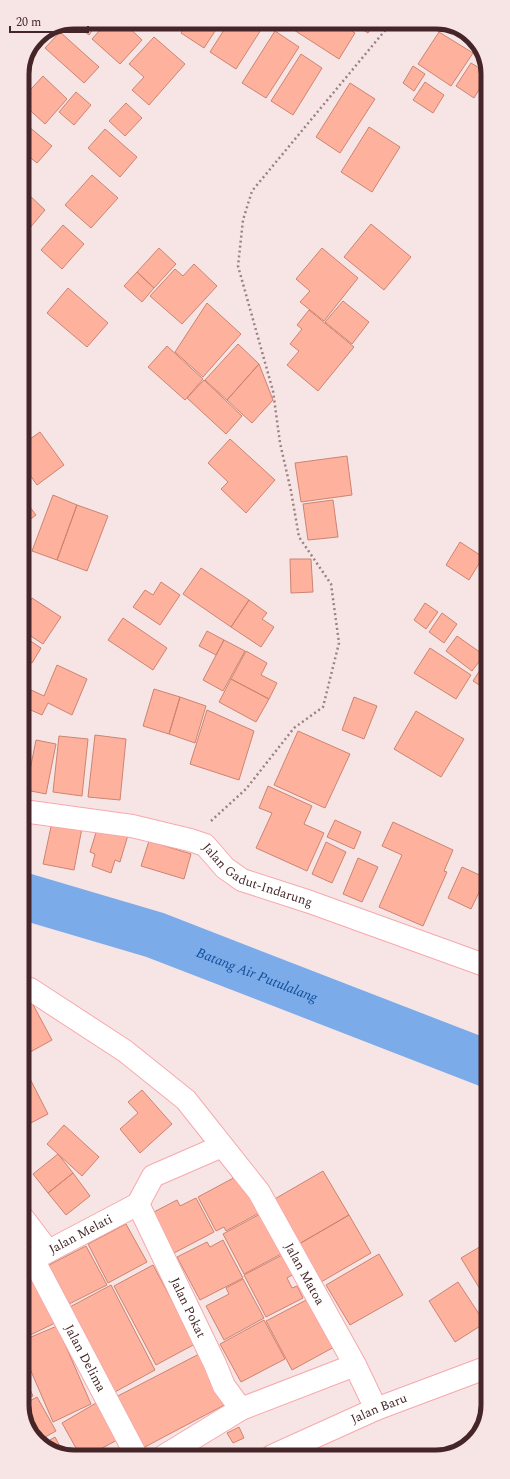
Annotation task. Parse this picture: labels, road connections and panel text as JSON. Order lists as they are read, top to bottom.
{
  "streets": {
    "street": [
      "Jalan Gadut-Indarung",
      "Jalan Melati",
      "Jalan Matoa",
      "Jalan Pokat",
      "Jalan Delima",
      "Jalan Baru"
    ]
  },
  "crossings": [
    ["Jalan Melati", "Jalan Pokat"],
    ["Jalan Melati", "Jalan Delima"],
    ["Jalan Matoa", "Jalan Baru"]
  ],
  "water": ["Batang Air Putulalang"],
  "scale_bar": "20 m"
}
